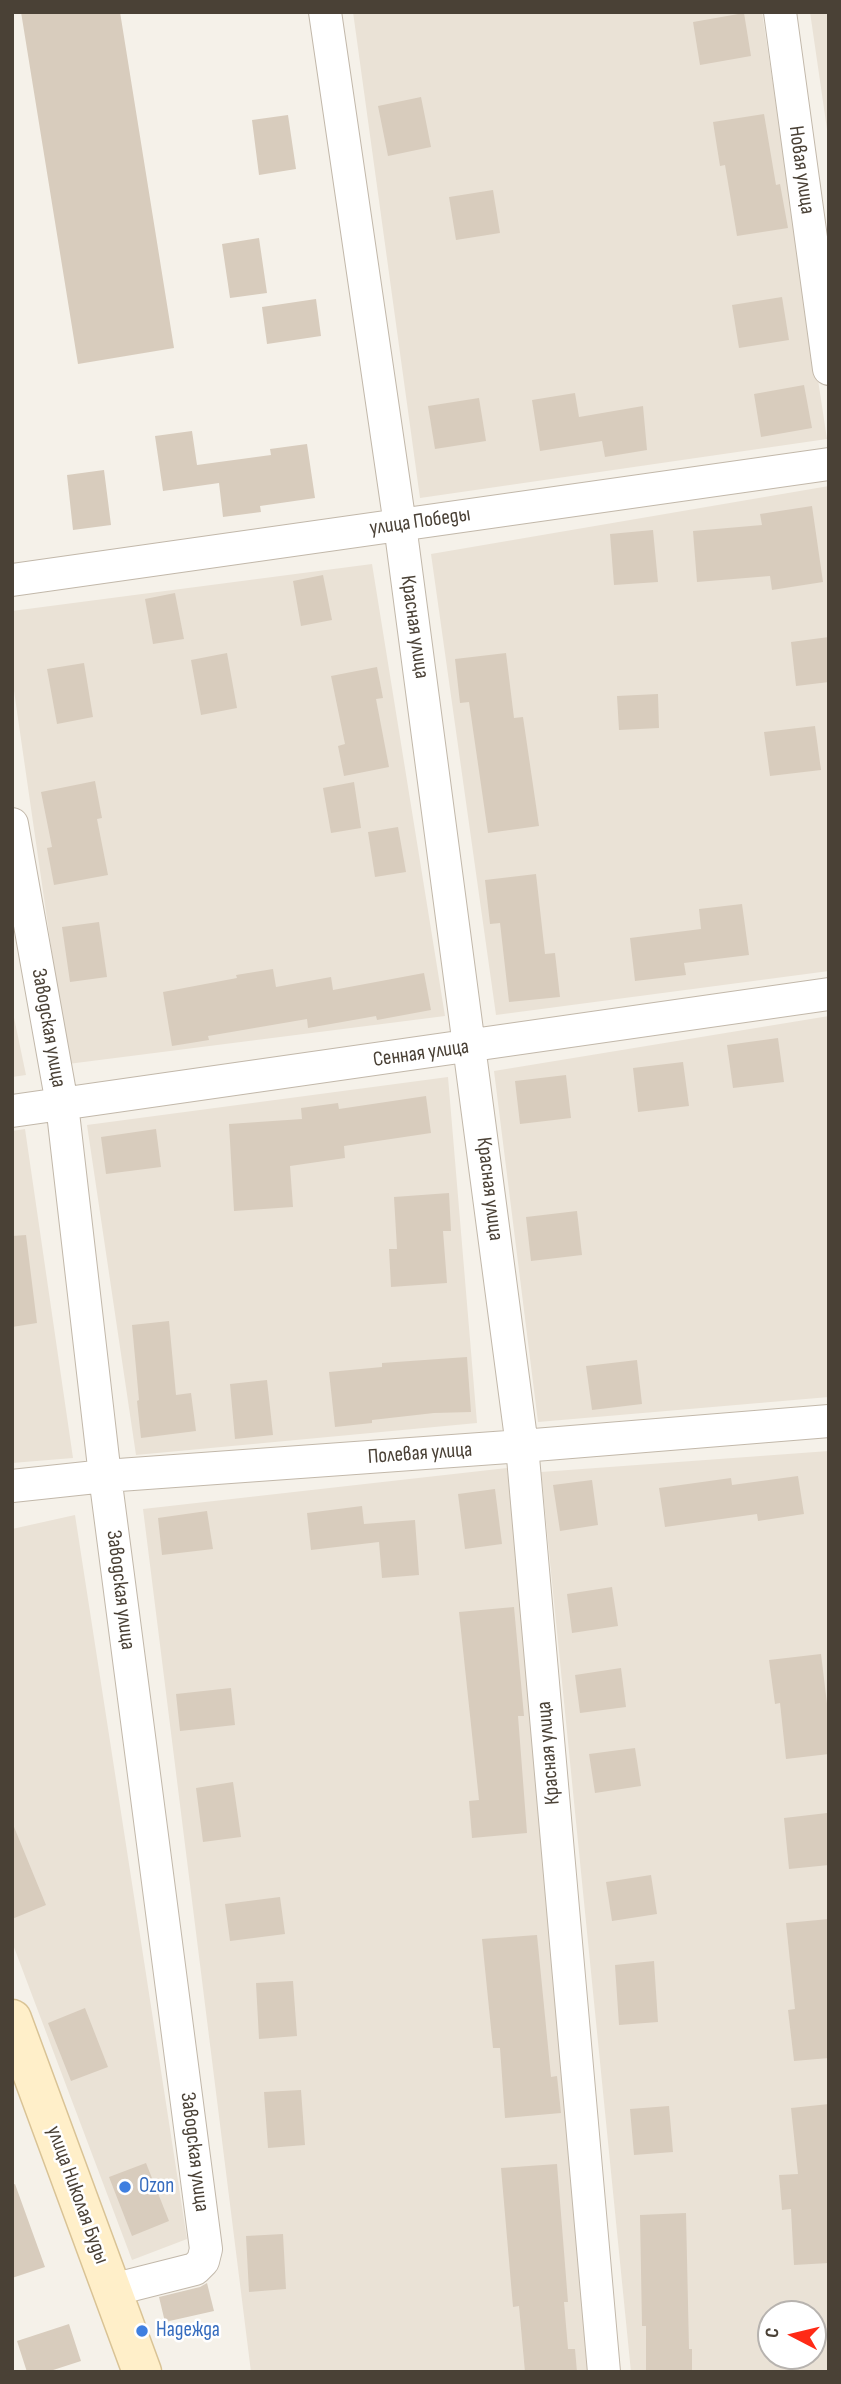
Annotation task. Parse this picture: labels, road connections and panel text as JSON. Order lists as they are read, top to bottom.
{
  "streets": {
    "street": [
      "Новая улица",
      "улица Победы",
      "Красная улица",
      "Заводская улица",
      "Сенная улица",
      "Полевая улица",
      "улица Николая Буды"
    ]
  },
  "crossings": [
    ["улица Победы", "Красная улица"],
    ["Красная улица", "Сенная улица"],
    ["Красная улица", "Полевая улица"],
    ["Заводская улица", "Сенная улица"],
    ["Заводская улица", "Полевая улица"],
    ["Заводская улица", "улица Николая Буды"]
  ],
  "places": ["Ozon", "Надежда"],
  "north": "left"
}
